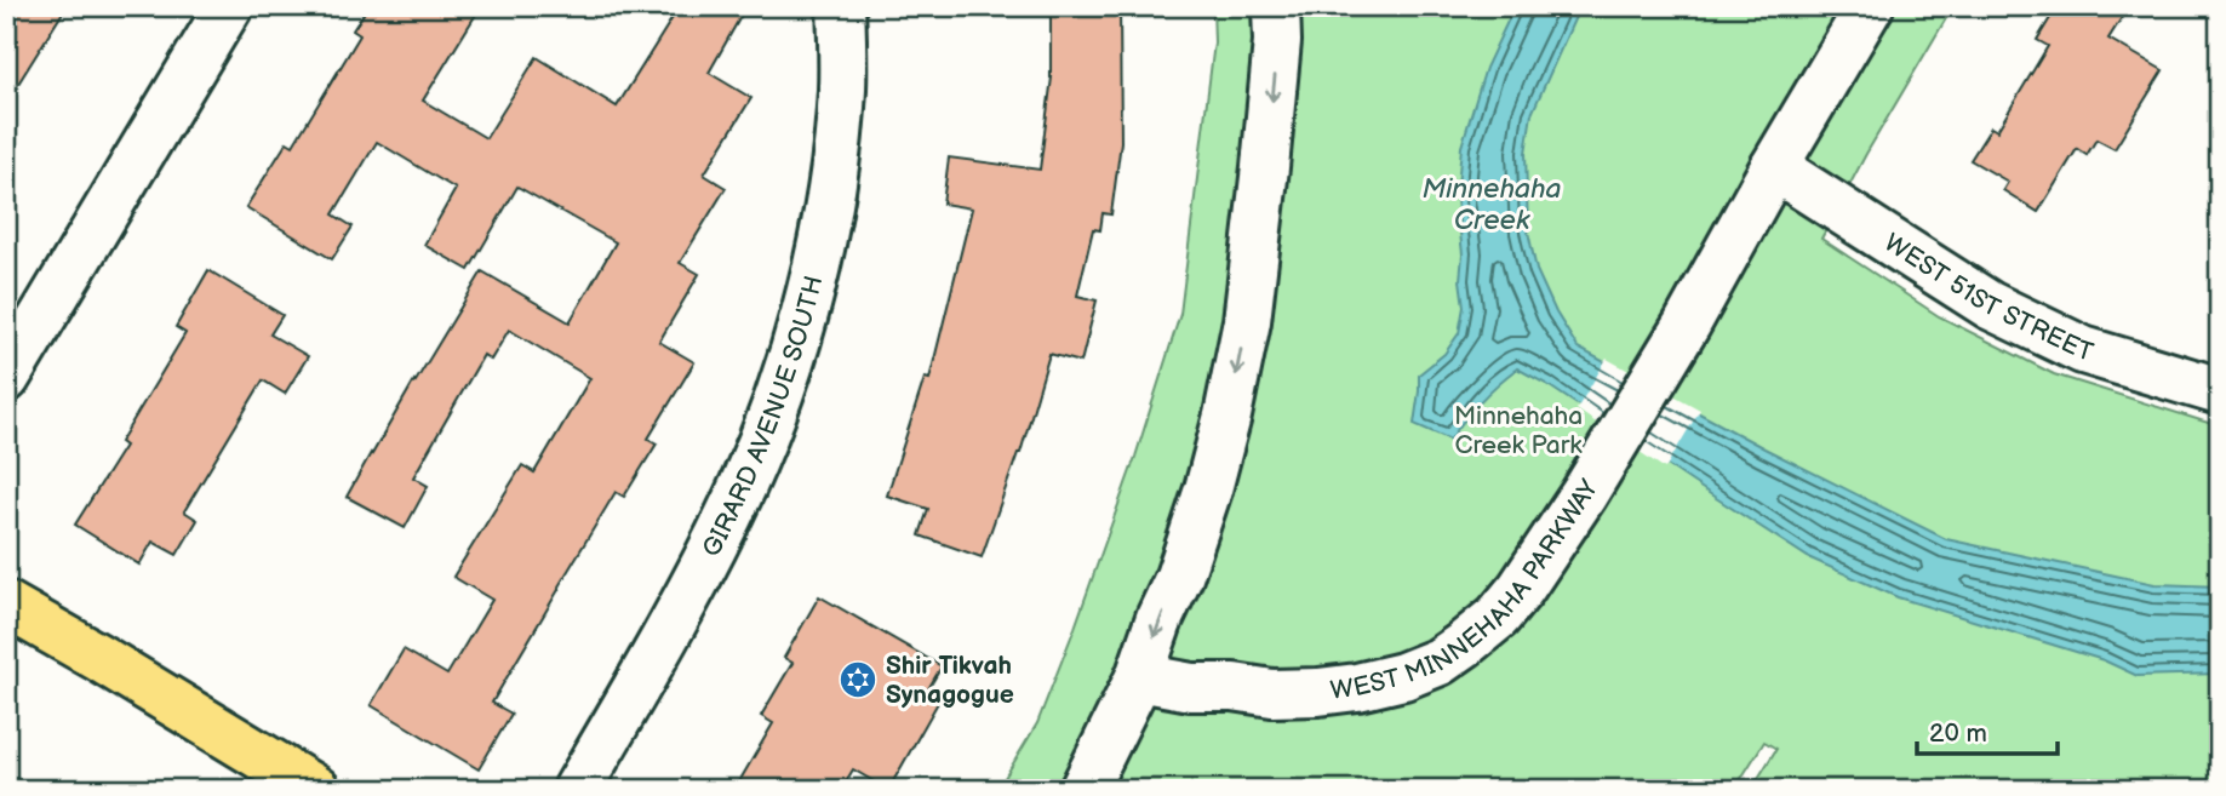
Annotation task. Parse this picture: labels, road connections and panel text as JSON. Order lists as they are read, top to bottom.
{
  "streets": {
    "street": ["WEST 51ST STREET", "GIRARD AVENUE SOUTH", "WEST MINNEHAHA PARKWAY"]
  },
  "crossings": [
    ["WEST 51ST STREET", "WEST MINNEHAHA PARKWAY"]
  ],
  "water": ["Minnehaha Creek"],
  "parks": ["Minnehaha Creek Park"],
  "places": {
    "synagogue": ["Shir Tikvah Synagogue"]
  },
  "scale_bar": "20 m"
}
